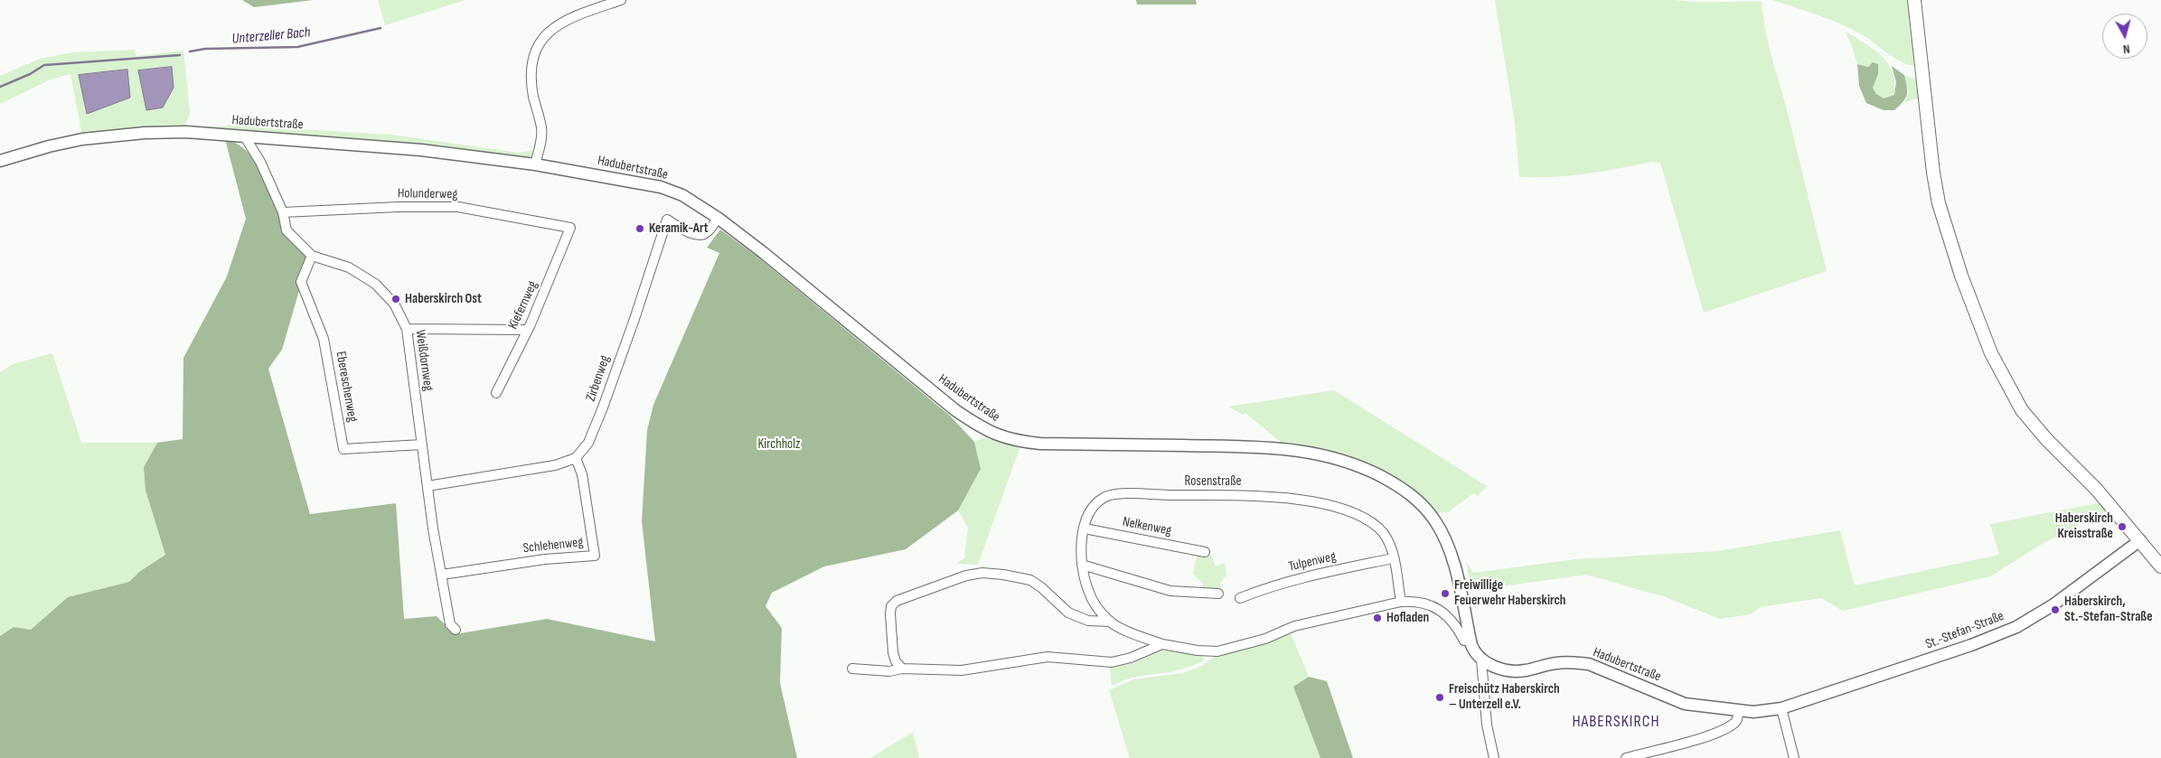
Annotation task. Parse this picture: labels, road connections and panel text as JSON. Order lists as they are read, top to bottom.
{
  "streets": {
    "street": [
      "Hadubertstraße",
      "Holunderweg",
      "Kiefernweg",
      "Weißdornweg",
      "Zirbenweg",
      "Ebereschenweg",
      "Rosenstraße",
      "Nelkenweg",
      "Schlehenweg",
      "Tulpenweg",
      "St.-Stefan-Straße"
    ]
  },
  "crossings": [
    ["Hadubertstraße", "Weißdornweg"],
    ["Hadubertstraße", "Zirbenweg"],
    ["Hadubertstraße", "Rosenstraße"],
    ["Hadubertstraße", "St.-Stefan-Straße"],
    ["Holunderweg", "Kiefernweg"],
    ["Holunderweg", "Weißdornweg"],
    ["Weißdornweg", "Ebereschenweg"],
    ["Weißdornweg", "Schlehenweg"],
    ["Zirbenweg", "Schlehenweg"],
    ["Rosenstraße", "Nelkenweg"],
    ["Rosenstraße", "Tulpenweg"]
  ],
  "districts": ["HABERSKIRCH"],
  "water": ["Unterzeller Bach"],
  "parks": ["Kirchholz"],
  "places": [
    "Keramik-Art",
    "Haberskirch Ost",
    "Haberskirch Kreisstraße",
    "Freiwillige Feuerwehr Haberskirch",
    "Haberskirch, St.-Stefan-Straße",
    "Hofladen",
    "Freischütz Haberskirch – Unterzell e.V."
  ],
  "north": "bottom"
}
